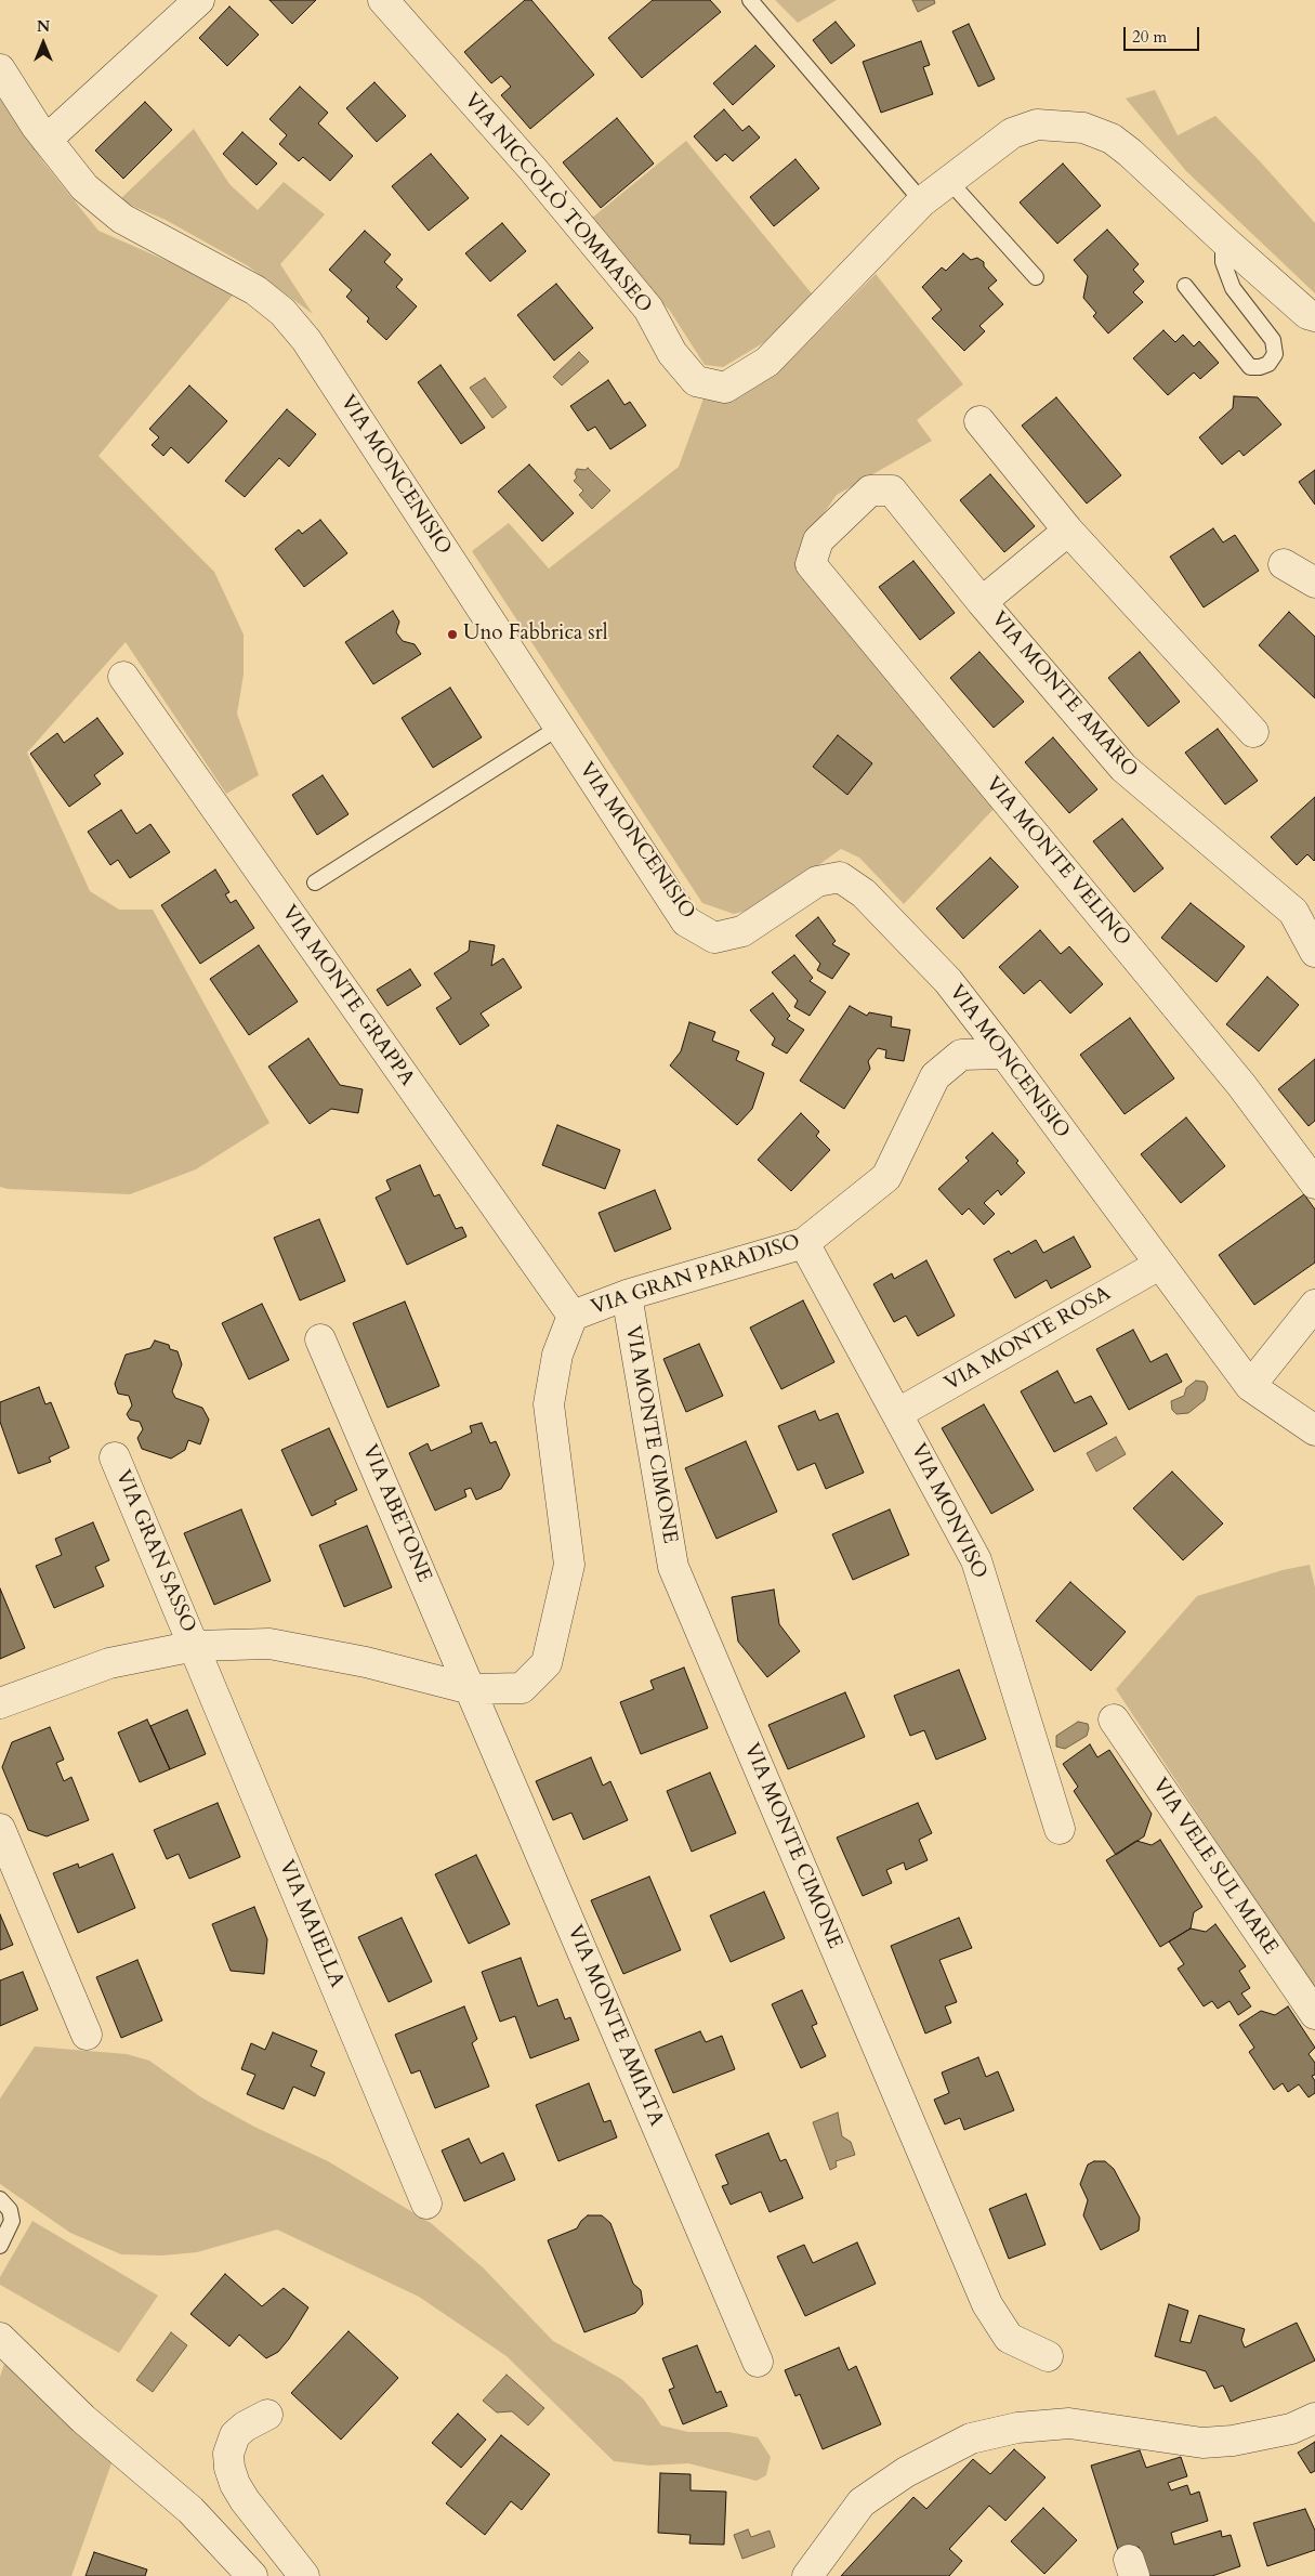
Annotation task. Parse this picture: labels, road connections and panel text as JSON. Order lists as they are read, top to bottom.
{
  "streets": {
    "street": [
      "VIA NICCOLÒ TOMMASEO",
      "VIA MONCENISIO",
      "VIA MONTE AMARO",
      "VIA MONTE VELINO",
      "VIA MONTE GRAPPA",
      "VIA GRAN PARADISO",
      "VIA MONTE ROSA",
      "VIA MONTE CIMONE",
      "VIA MONVISO",
      "VIA ABETONE",
      "VIA GRAN SASSO",
      "VIA VELE SUL MARE",
      "VIA MAIELLA",
      "VIA MONTE AMIATA"
    ]
  },
  "crossings": [
    ["VIA MONCENISIO", "VIA GRAN PARADISO"],
    ["VIA MONCENISIO", "VIA MONTE ROSA"],
    ["VIA MONTE AMARO", "VIA MONTE VELINO"],
    ["VIA MONTE GRAPPA", "VIA GRAN PARADISO"],
    ["VIA GRAN PARADISO", "VIA MONTE CIMONE"],
    ["VIA GRAN PARADISO", "VIA MONVISO"],
    ["VIA GRAN PARADISO", "VIA ABETONE"],
    ["VIA GRAN PARADISO", "VIA GRAN SASSO"],
    ["VIA GRAN PARADISO", "VIA MAIELLA"],
    ["VIA GRAN PARADISO", "VIA MONTE AMIATA"],
    ["VIA MONTE ROSA", "VIA MONVISO"],
    ["VIA ABETONE", "VIA MONTE AMIATA"],
    ["VIA GRAN SASSO", "VIA MAIELLA"]
  ],
  "places": ["Uno Fabbrica srl"],
  "scale_bar": "20 m",
  "north": "top"
}
